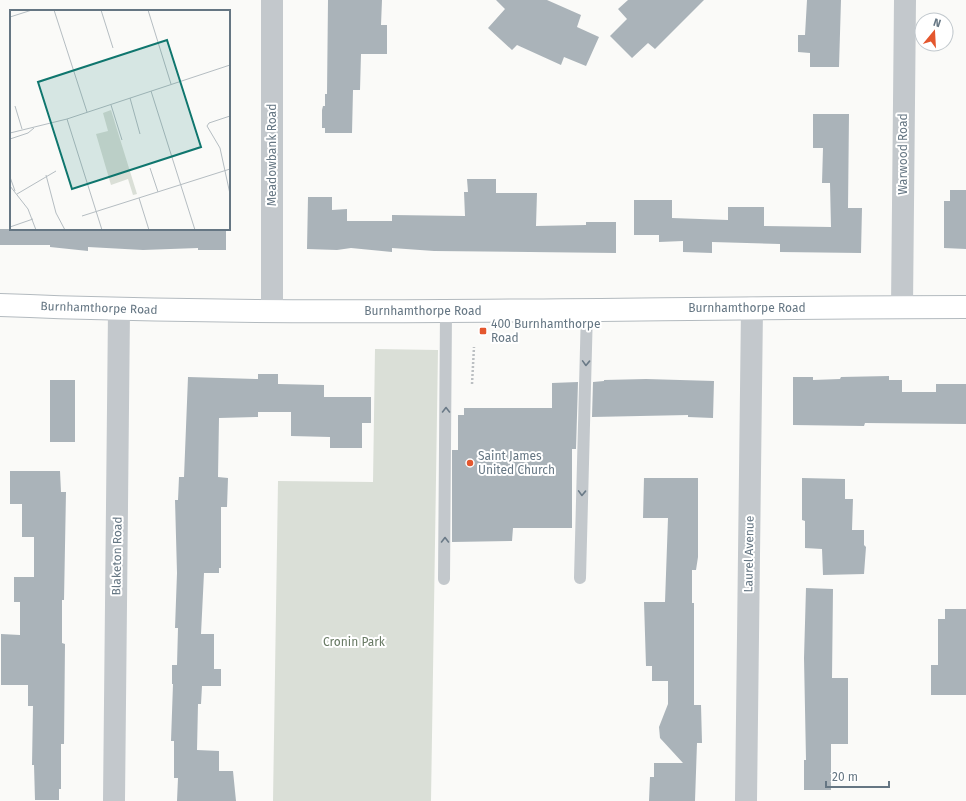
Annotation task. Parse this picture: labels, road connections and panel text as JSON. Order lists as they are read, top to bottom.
{
  "streets": {
    "main road": ["Burnhamthorpe Road"],
    "street": [
      "Warwood Road",
      "Meadowbank Road",
      "Laurel Avenue",
      "Blaketon Road"
    ]
  },
  "crossings": [
    ["Warwood Road", "Burnhamthorpe Road"],
    ["Meadowbank Road", "Burnhamthorpe Road"],
    ["Burnhamthorpe Road", "Laurel Avenue"],
    ["Burnhamthorpe Road", "Blaketon Road"]
  ],
  "parks": ["Cronin Park"],
  "places": {
    "transit": ["400 Burnhamthorpe Road"],
    "other": ["Saint James United Church"]
  },
  "scale_bar": "20 m",
  "north": "top"
}
